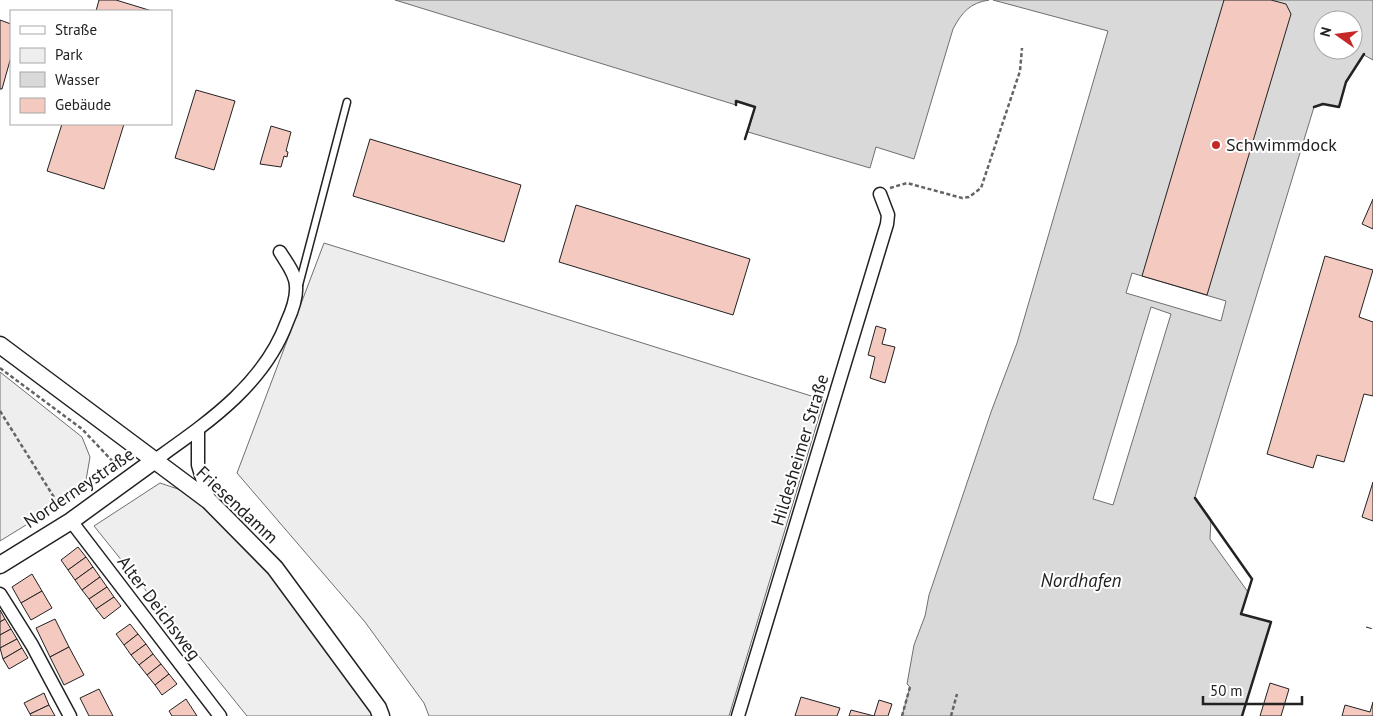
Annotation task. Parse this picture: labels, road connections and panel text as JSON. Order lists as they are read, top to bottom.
{
  "streets": {
    "main road": ["Norderneystraße", "Friesendamm"],
    "street": ["Hildesheimer Straße", "Alter Deichsweg"]
  },
  "crossings": [
    ["Norderneystraße", "Friesendamm"],
    ["Norderneystraße", "Alter Deichsweg"]
  ],
  "water": ["Nordhafen"],
  "places": ["Schwimmdock"],
  "legend": [
    "Straße",
    "Park",
    "Wasser",
    "Gebäude"
  ],
  "scale_bar": "50 m",
  "north": "left"
}
